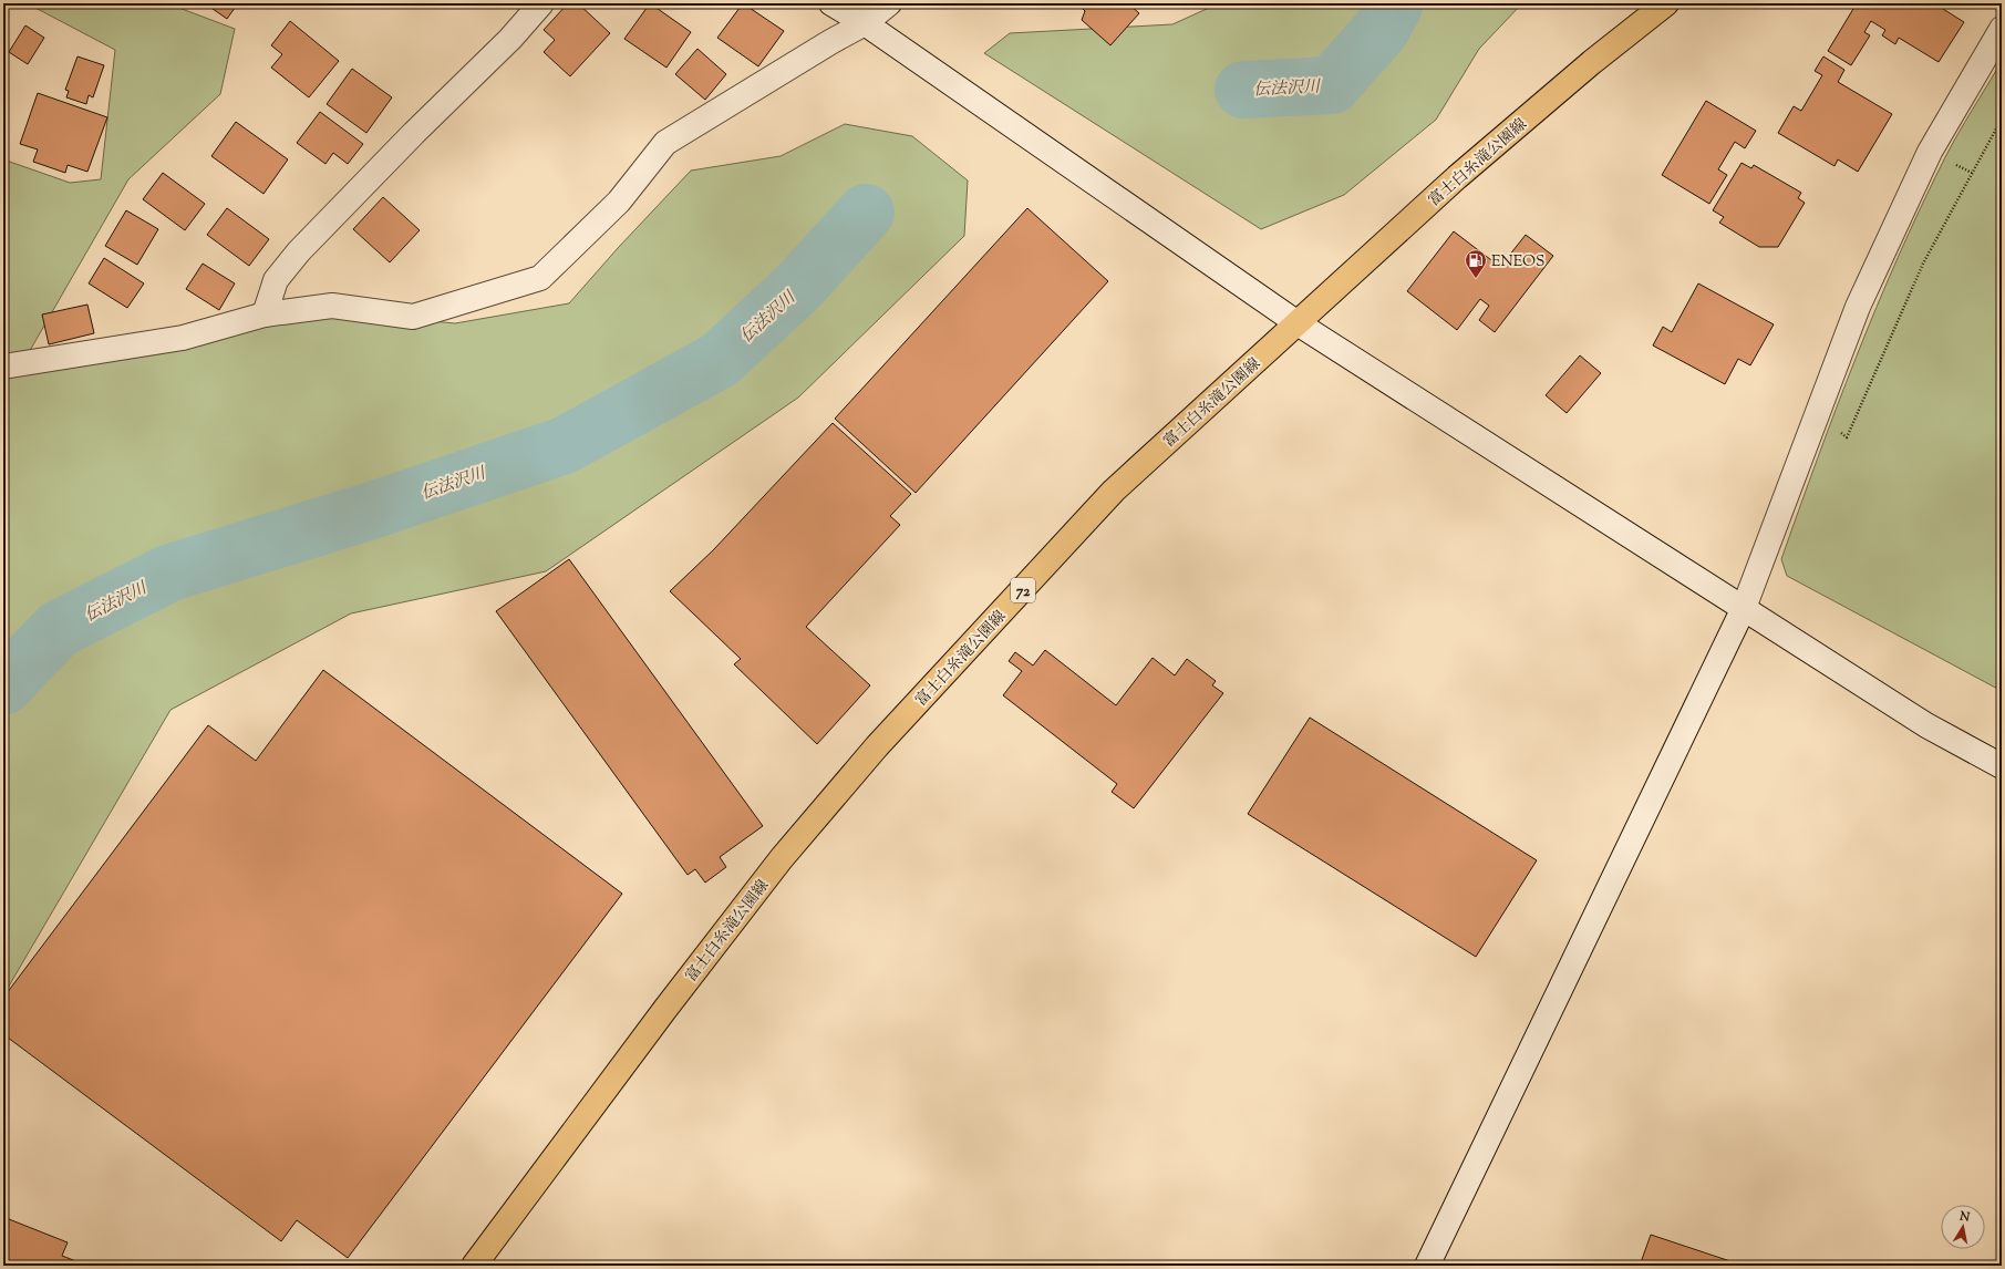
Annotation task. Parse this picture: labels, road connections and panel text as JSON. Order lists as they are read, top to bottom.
{
  "streets": {
    "main road": ["富士白糸滝公園線", "72"]
  },
  "water": ["伝法沢川"],
  "places": {
    "fuel station": ["ENEOS"]
  },
  "north": "top"
}
